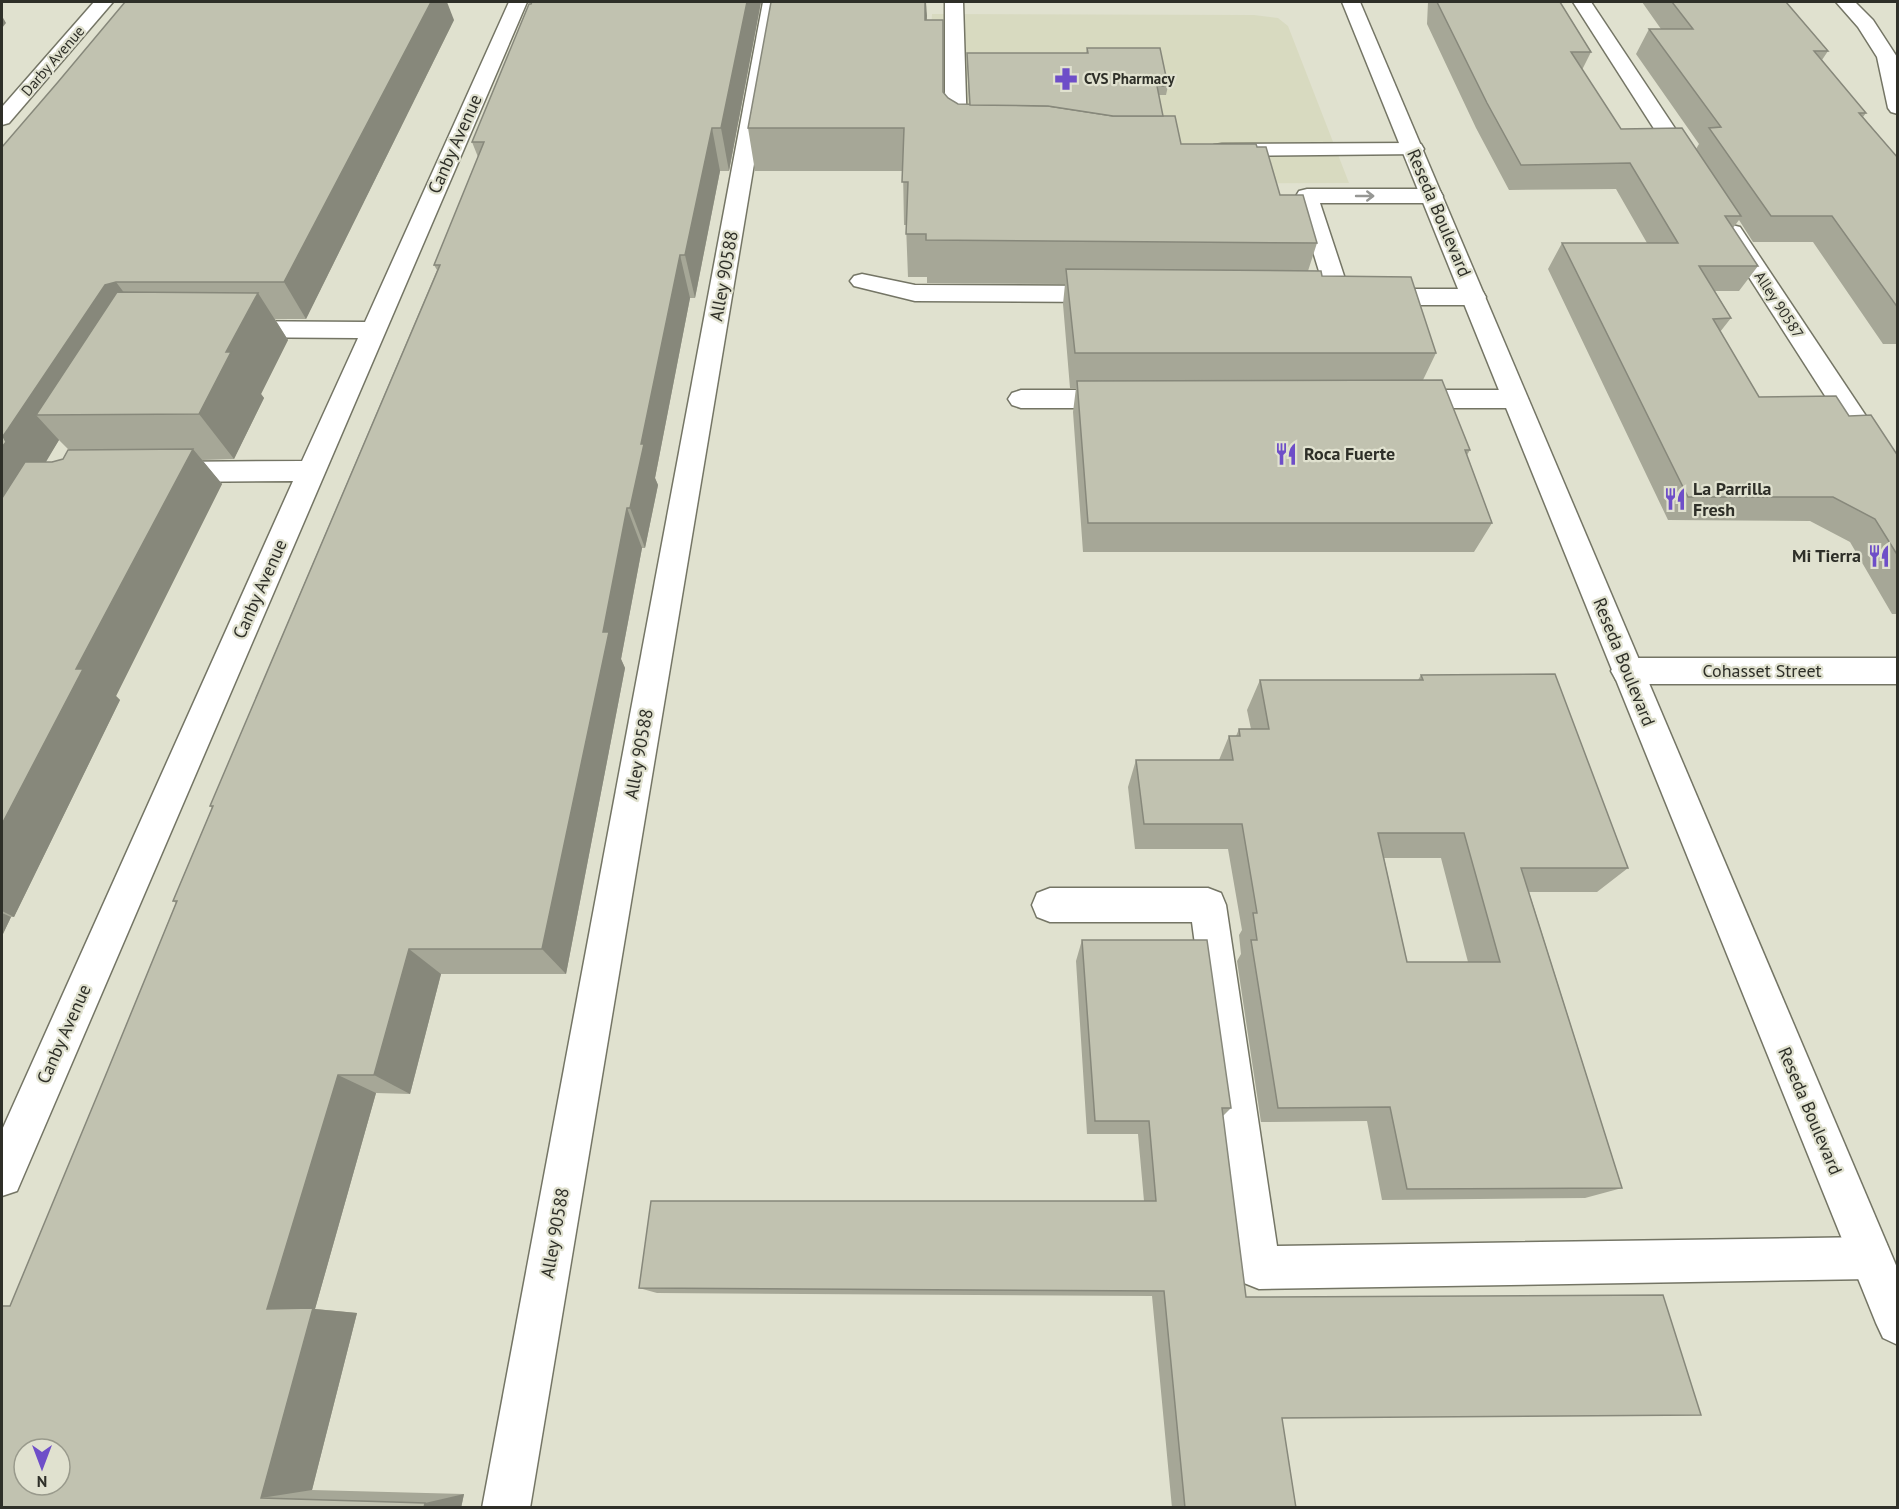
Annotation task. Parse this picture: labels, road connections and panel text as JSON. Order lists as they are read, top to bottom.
{
  "streets": {
    "street": [
      "Darby Avenue",
      "Canby Avenue",
      "Reseda Boulevard",
      "Alley 90588",
      "Alley 90587",
      "Cohasset Street"
    ]
  },
  "crossings": [
    ["Reseda Boulevard", "Cohasset Street"]
  ],
  "places": {
    "pharmacy": ["CVS Pharmacy"],
    "restaurant": ["Roca Fuerte", "La Parrilla Fresh", "Mi Tierra"]
  },
  "north": "bottom"
}
